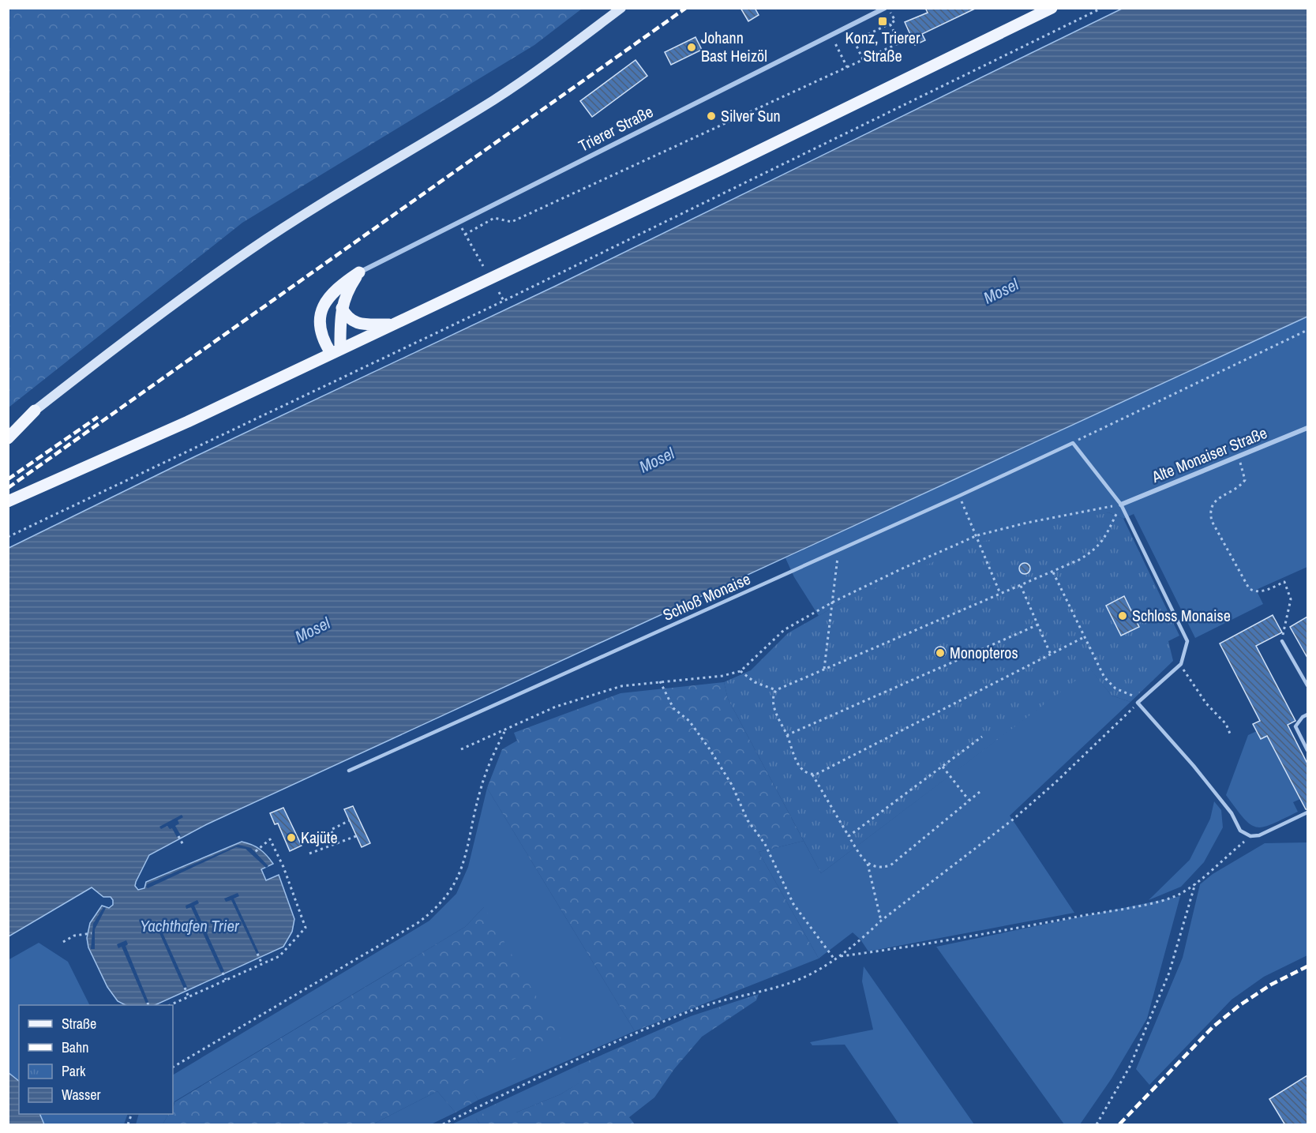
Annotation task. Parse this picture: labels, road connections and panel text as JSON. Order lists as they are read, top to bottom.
{
  "streets": {
    "street": ["Trierer Straße", "Alte Monaiser Straße"],
    "lane": ["Schloß Monaise"]
  },
  "water": ["Mosel", "Yachthafen Trier"],
  "places": {
    "transit": ["Konz, Trierer Straße"],
    "other": [
      "Johann Bast Heizöl",
      "Silver Sun",
      "Schloss Monaise",
      "Monopteros",
      "Kajüte"
    ]
  },
  "legend": [
    "Straße",
    "Bahn",
    "Park",
    "Wasser"
  ]
}
